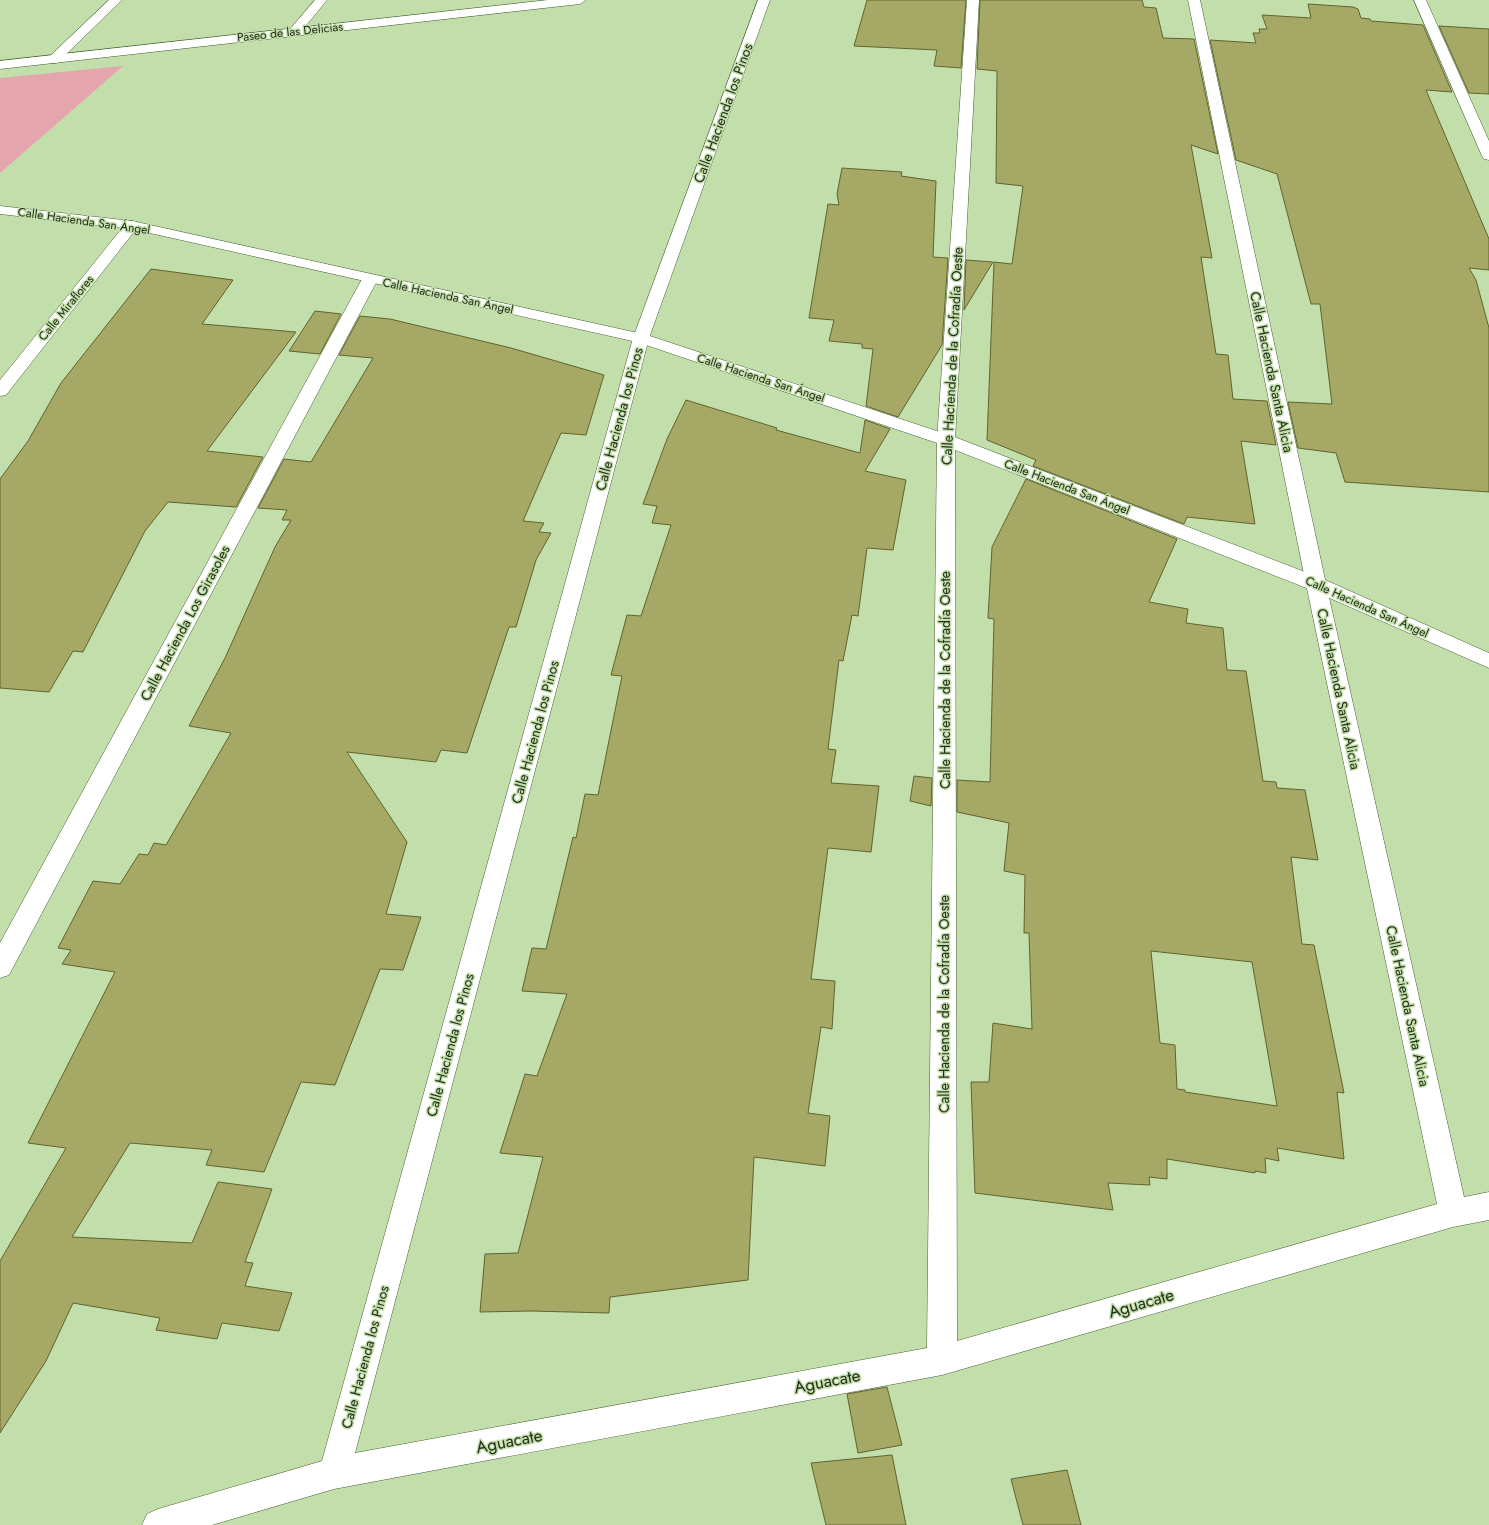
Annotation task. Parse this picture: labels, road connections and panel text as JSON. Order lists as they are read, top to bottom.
{
  "streets": {
    "street": [
      "Paseo de las Delicias",
      "Calle Hacienda los Pinos",
      "Calle Hacienda San Ángel",
      "Calle Miraflores",
      "Calle Hacienda de la Cofradía Oeste",
      "Calle Hacienda Santa Alicia",
      "Calle Hacienda Los Girasoles",
      "Aguacate"
    ]
  },
  "crossings": [
    ["Calle Hacienda los Pinos", "Calle Hacienda San Ángel"],
    ["Calle Hacienda los Pinos", "Aguacate"],
    ["Calle Hacienda San Ángel", "Calle Miraflores"],
    ["Calle Hacienda San Ángel", "Calle Hacienda de la Cofradía Oeste"],
    ["Calle Hacienda San Ángel", "Calle Hacienda Santa Alicia"],
    ["Calle Hacienda San Ángel", "Calle Hacienda Los Girasoles"],
    ["Calle Hacienda de la Cofradía Oeste", "Aguacate"],
    ["Calle Hacienda Santa Alicia", "Aguacate"]
  ]
}
